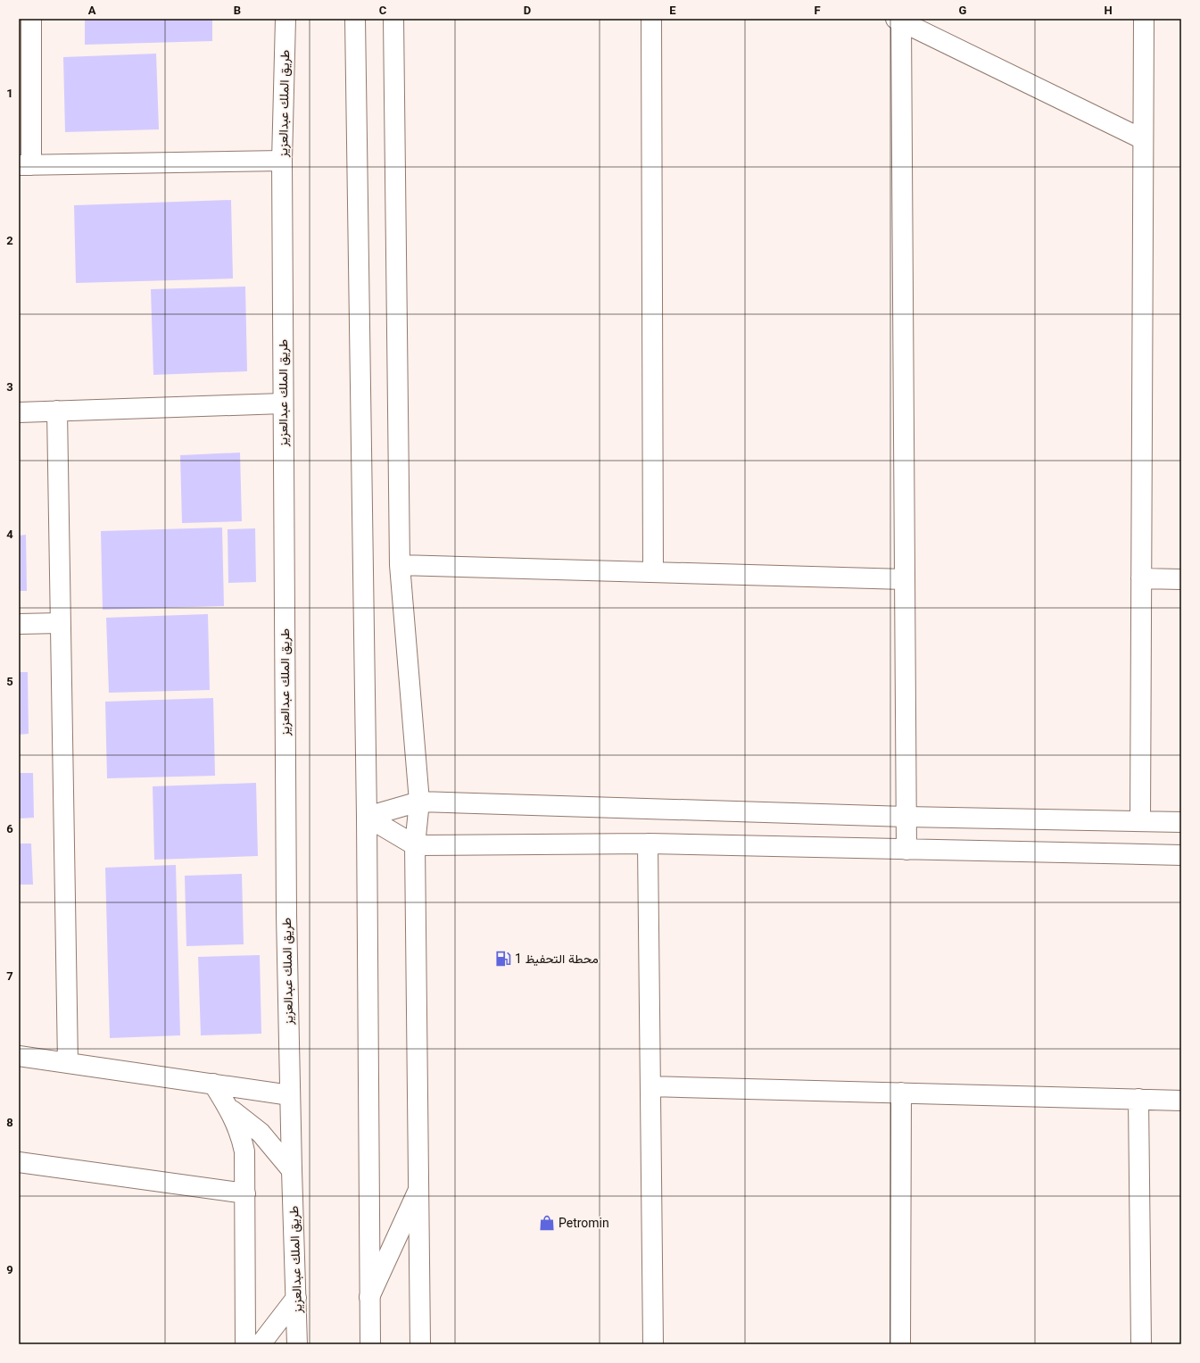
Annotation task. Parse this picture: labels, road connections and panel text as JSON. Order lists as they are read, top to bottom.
{
  "streets": {
    "main road": ["طريق الملك عبدالعزيز"]
  },
  "places": {
    "fuel station": ["محطة التحفيظ 1"],
    "shop": ["Petromin"]
  },
  "grid": {
    "columns": [
      "A",
      "B",
      "C",
      "D",
      "E",
      "F",
      "G",
      "H"
    ],
    "rows": [
      "1",
      "2",
      "3",
      "4",
      "5",
      "6",
      "7",
      "8",
      "9"
    ]
  }
}
